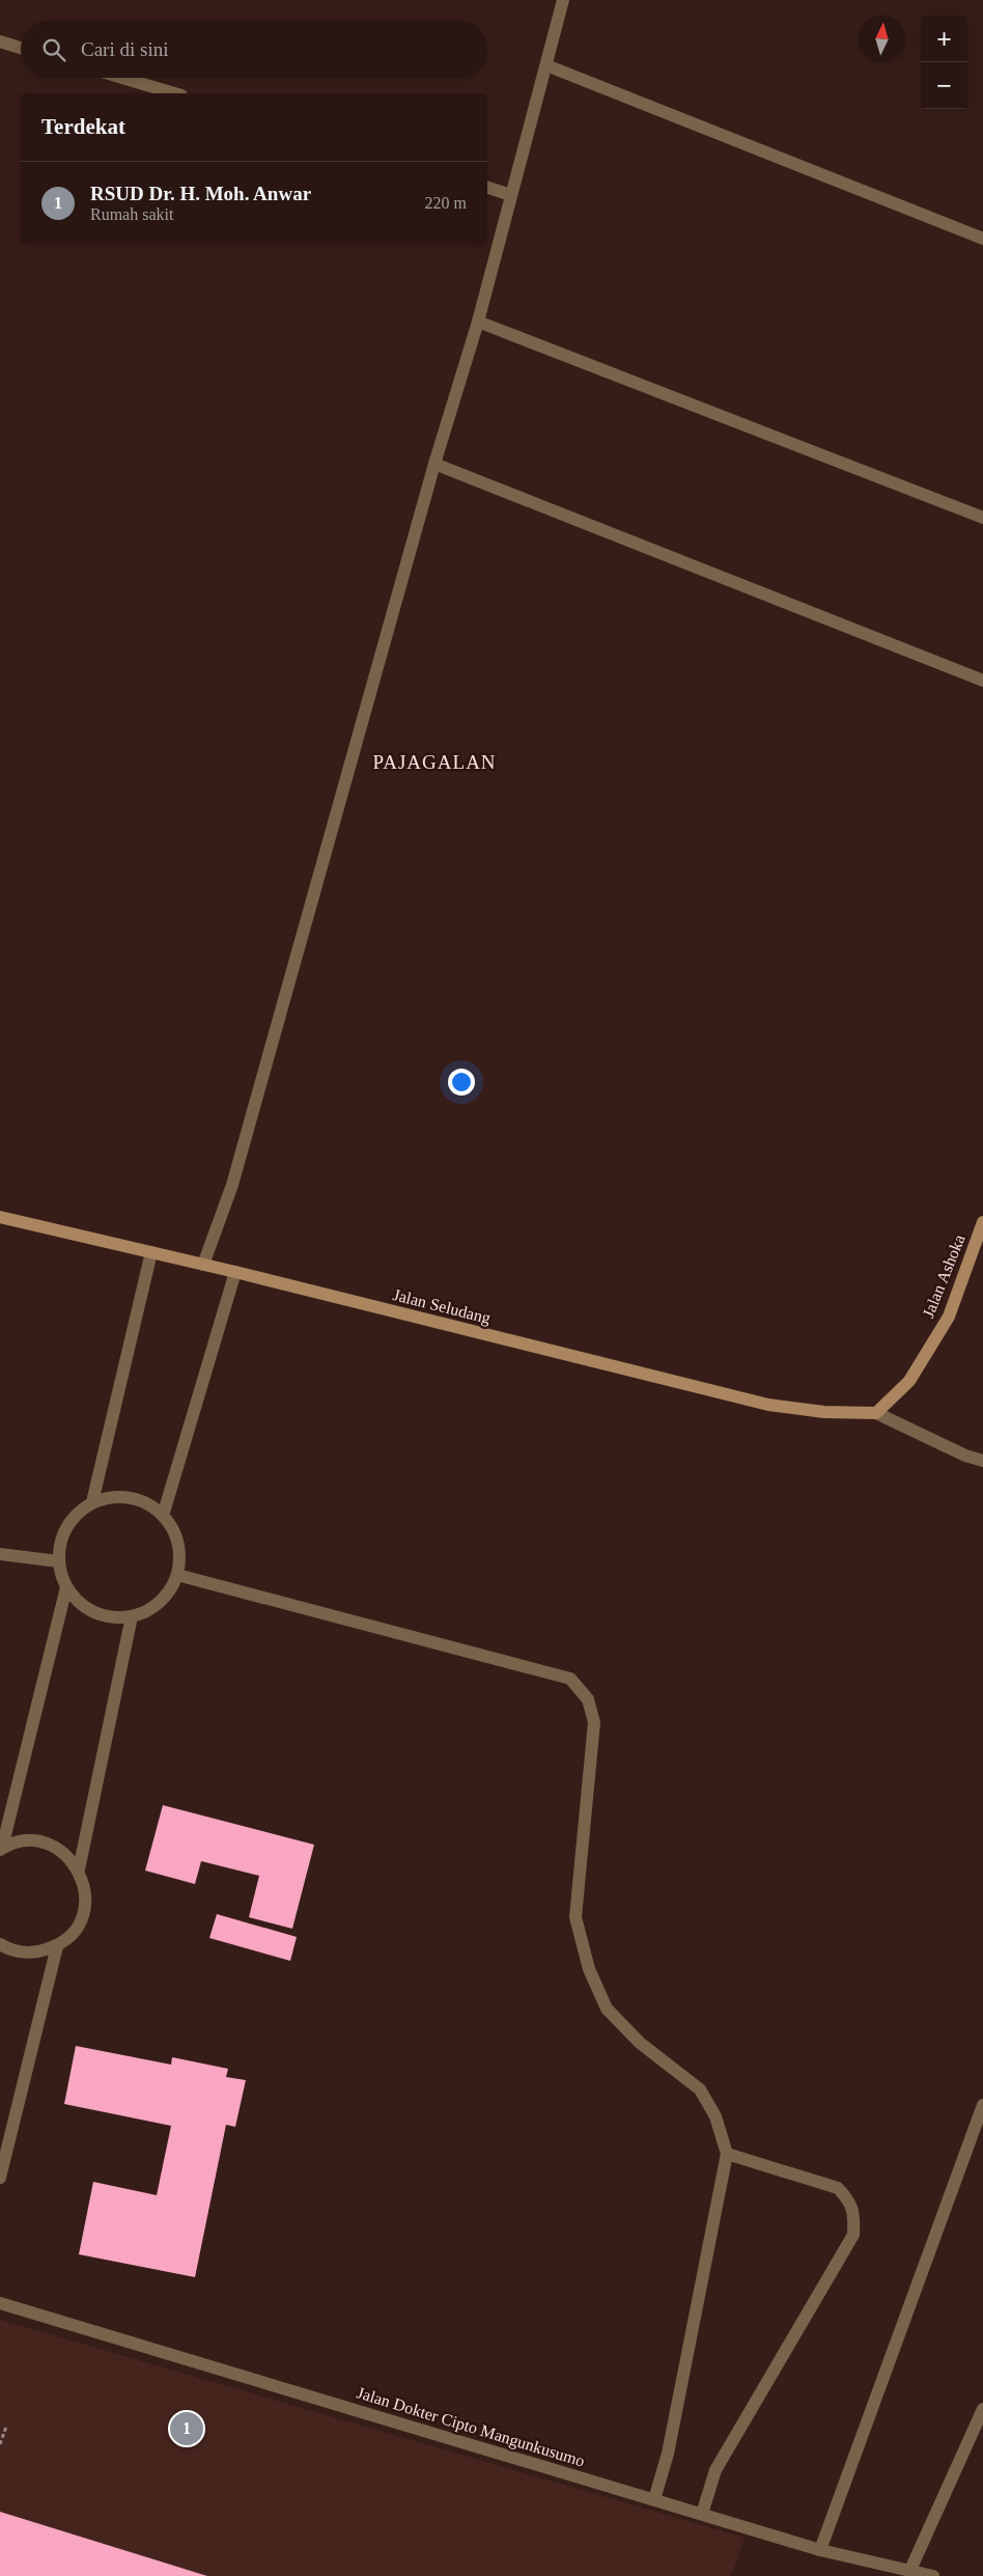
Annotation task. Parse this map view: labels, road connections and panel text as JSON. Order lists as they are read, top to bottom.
{
  "streets": {
    "main road": ["Jalan Ashoka", "Jalan Seludang"],
    "street": ["Jalan Dokter Cipto Mangunkusumo"]
  },
  "crossings": [
    ["Jalan Ashoka", "Jalan Seludang"]
  ],
  "districts": ["PAJAGALAN"],
  "north": "top",
  "page": {
    "map_buttons": ["+", "−"],
    "search": "Cari di sini",
    "heading": "Terdekat",
    "list": [
      {
        "mark": "1",
        "name": "RSUD Dr. H. Moh. Anwar",
        "note": "Rumah sakit",
        "value": "220 m"
      }
    ],
    "pins": "1"
  }
}
